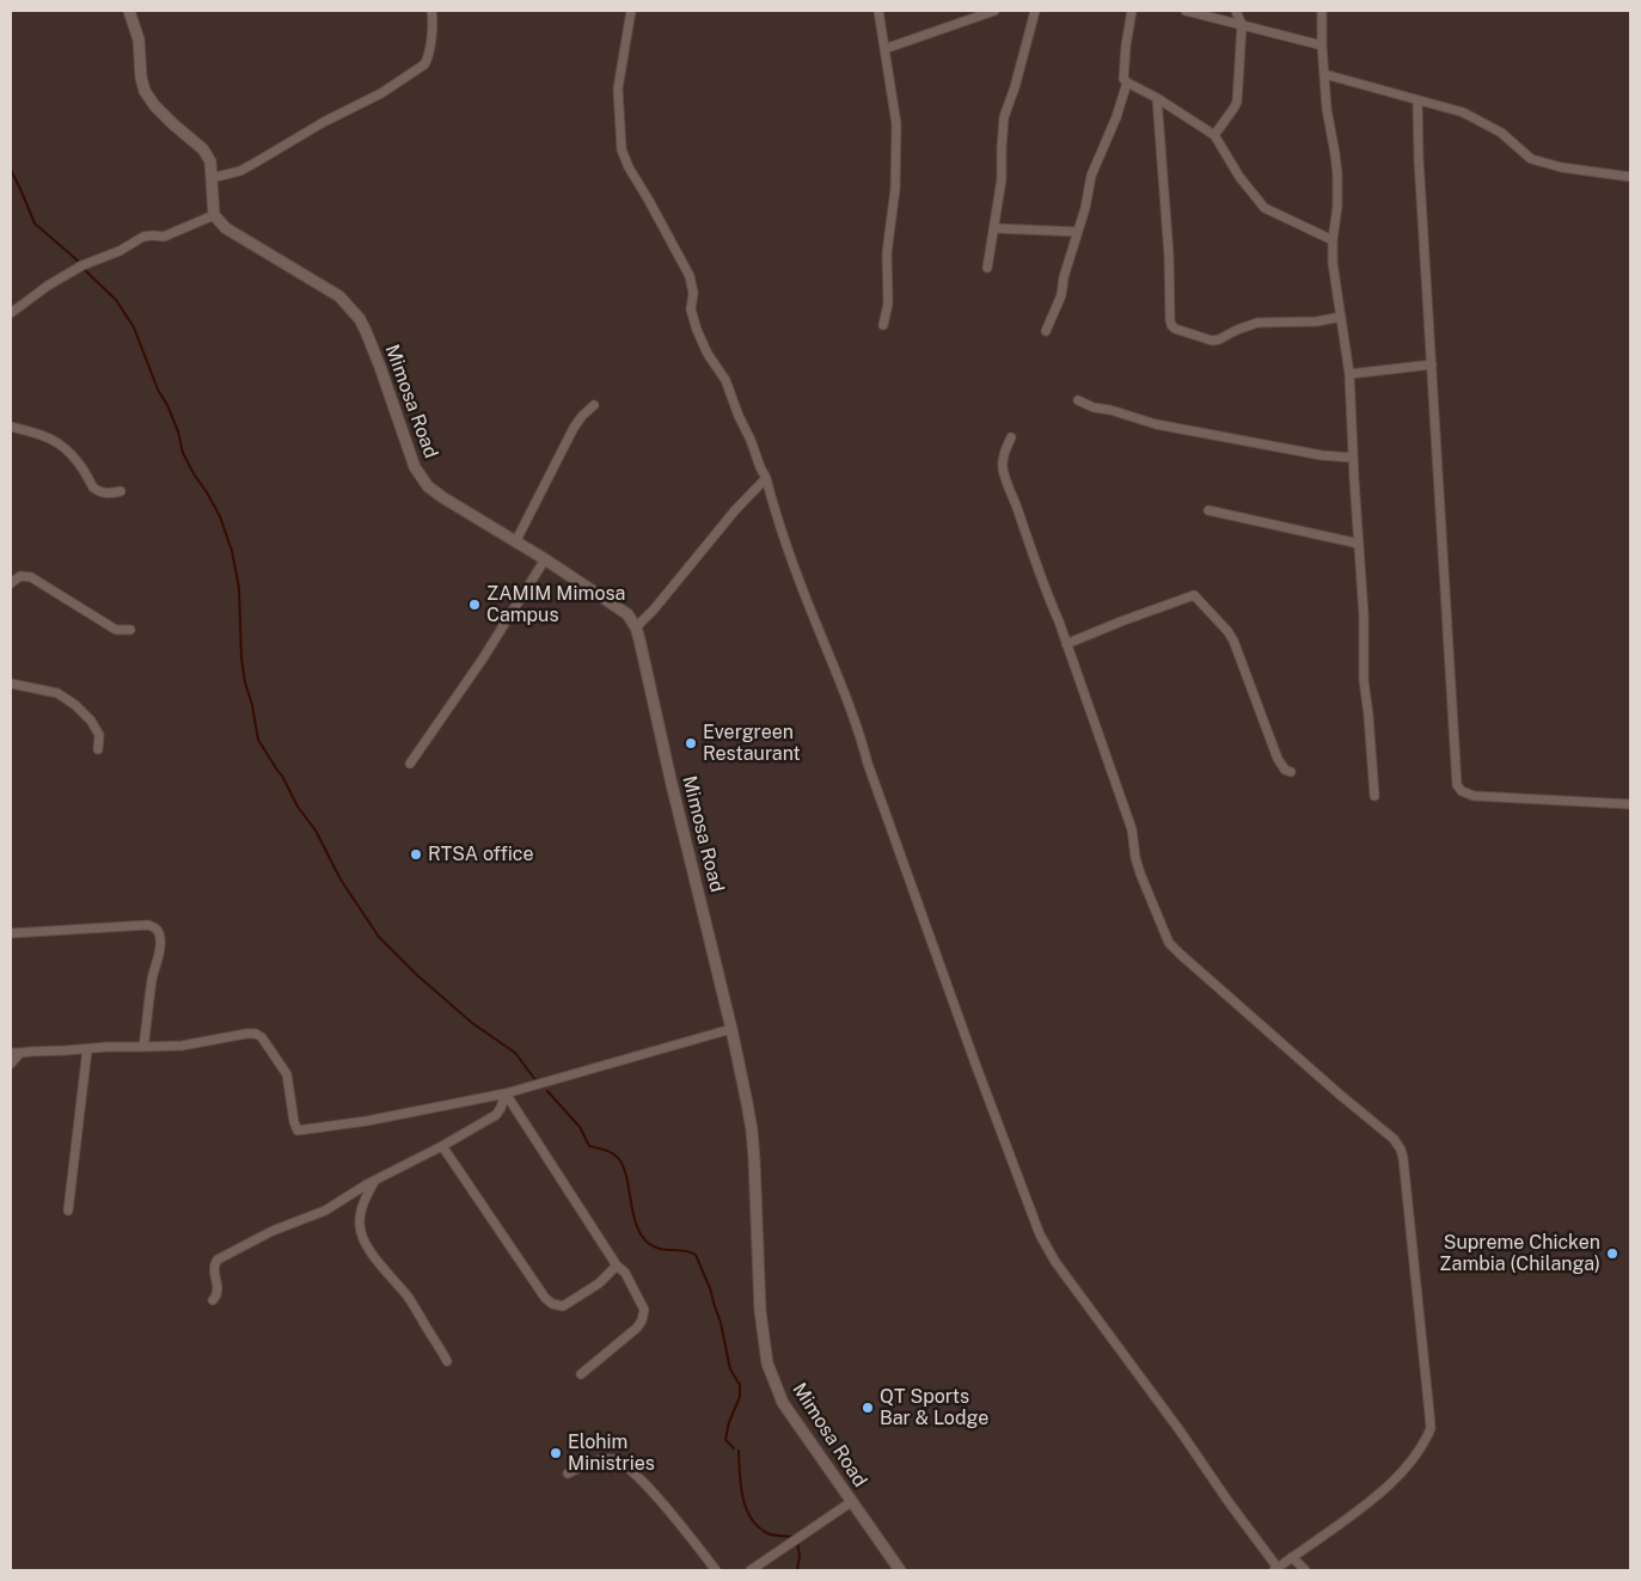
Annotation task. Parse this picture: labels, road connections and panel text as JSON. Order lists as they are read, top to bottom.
{
  "streets": {
    "street": ["Mimosa Road"]
  },
  "places": [
    "ZAMIM Mimosa Campus",
    "Evergreen Restaurant",
    "RTSA office",
    "Supreme Chicken Zambia (Chilanga)",
    "QT Sports Bar & Lodge",
    "Elohim Ministries"
  ]
}
